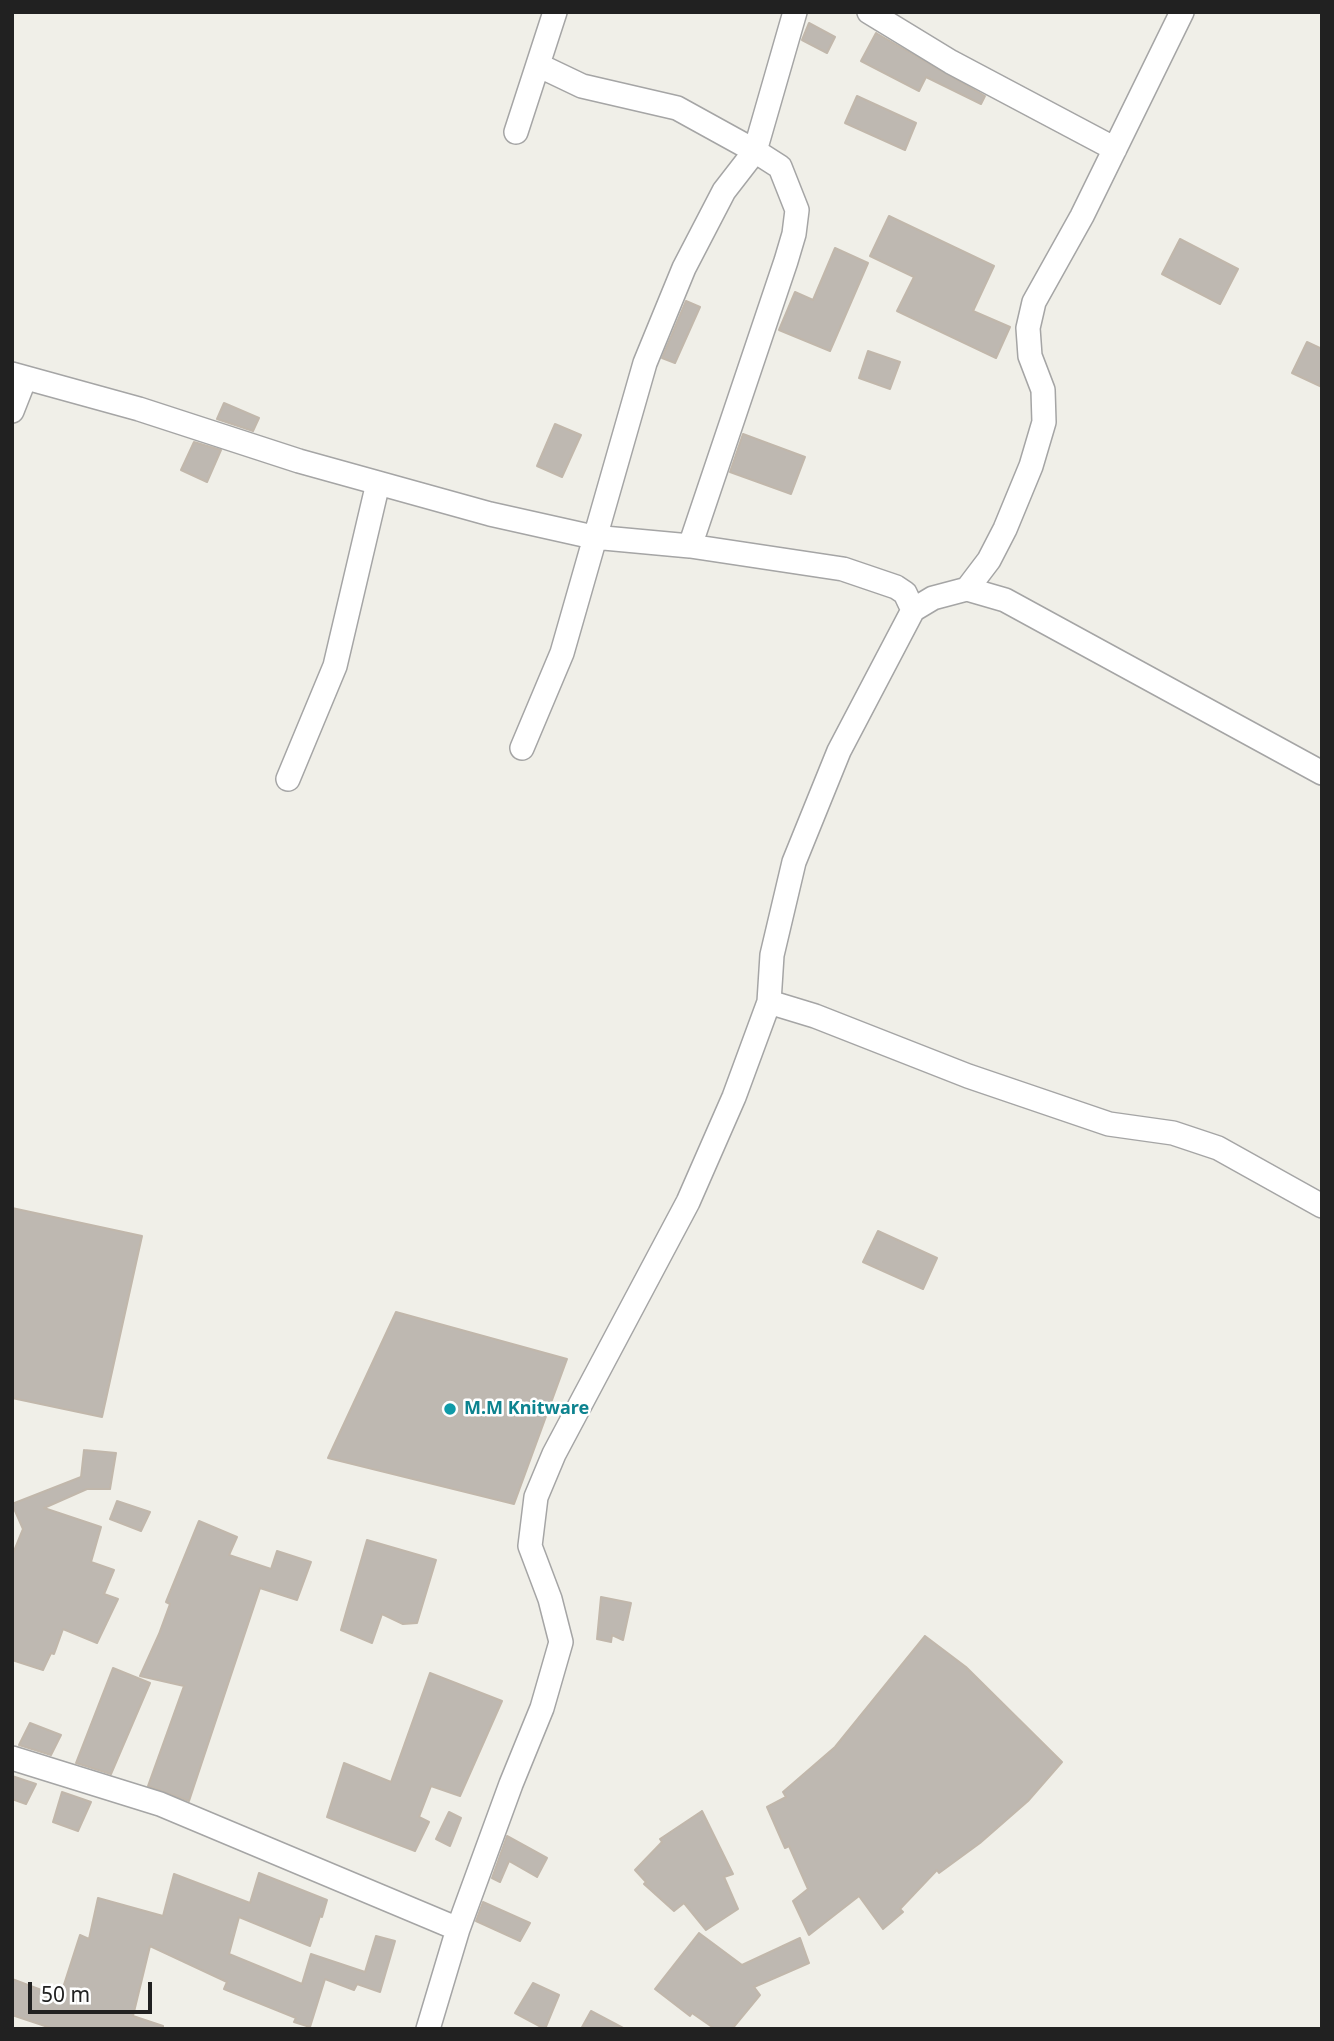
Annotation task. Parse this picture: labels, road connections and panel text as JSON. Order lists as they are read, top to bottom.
{
  "places": ["M.M Knitware"],
  "scale_bar": "50 m"
}
